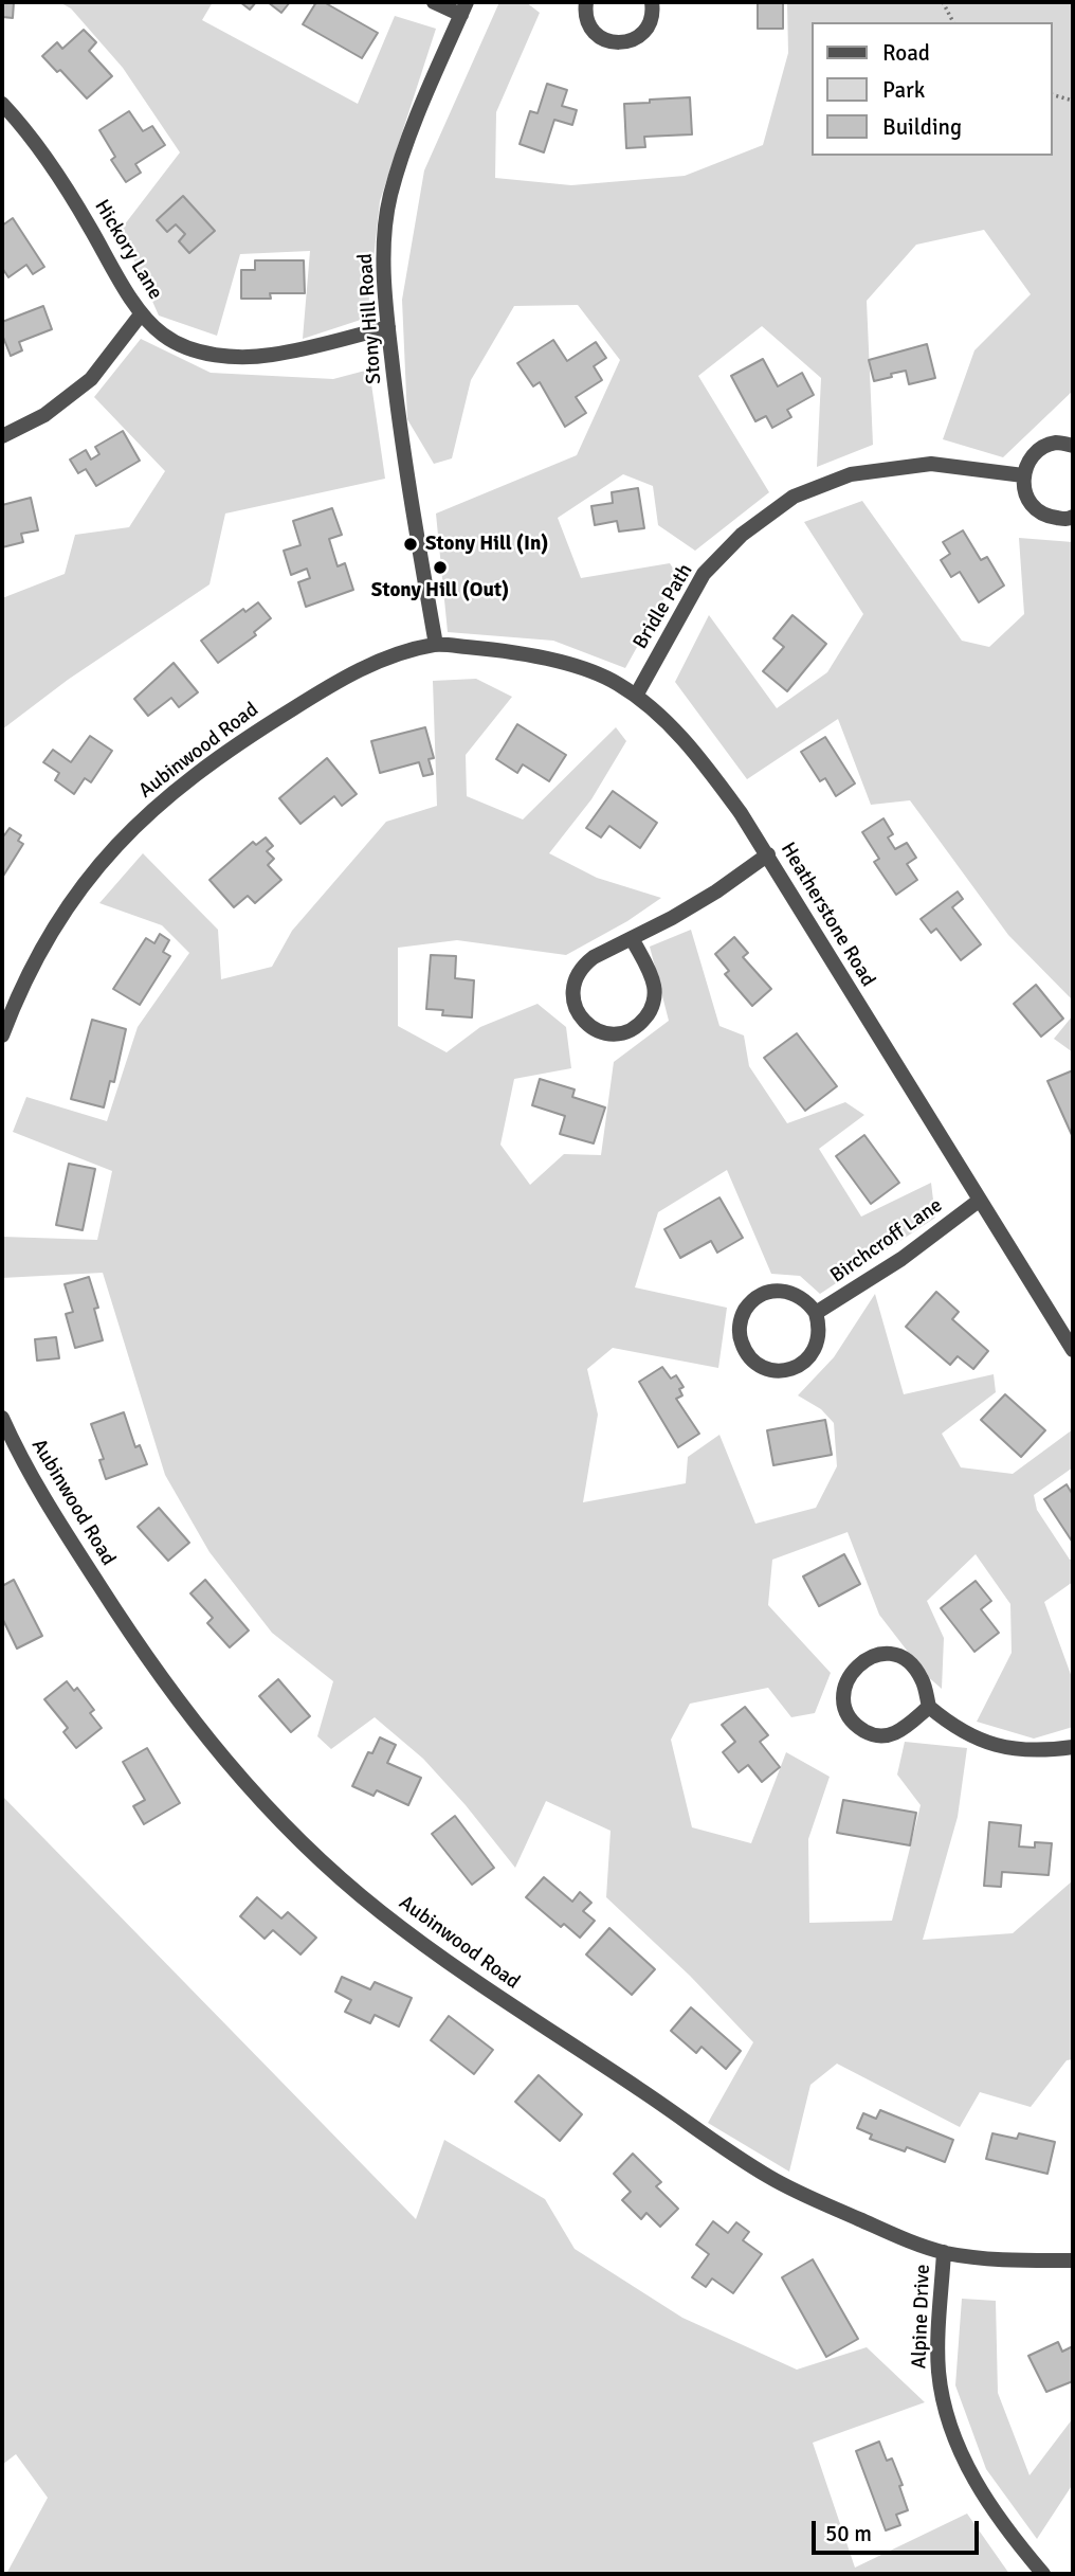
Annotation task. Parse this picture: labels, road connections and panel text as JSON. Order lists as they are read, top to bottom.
{
  "streets": {
    "street": [
      "Hickory Lane",
      "Stony Hill Road",
      "Bridle Path",
      "Aubinwood Road",
      "Heatherstone Road",
      "Birchcroff Lane",
      "Alpine Drive"
    ]
  },
  "crossings": [
    ["Hickory Lane", "Stony Hill Road"],
    ["Stony Hill Road", "Aubinwood Road"],
    ["Stony Hill Road", "Heatherstone Road"],
    ["Bridle Path", "Heatherstone Road"],
    ["Aubinwood Road", "Heatherstone Road"],
    ["Aubinwood Road", "Alpine Drive"],
    ["Heatherstone Road", "Birchcroff Lane"]
  ],
  "places": ["Stony Hill (In)", "Stony Hill (Out)"],
  "legend": ["Road", "Park", "Building"],
  "scale_bar": "50 m"
}
